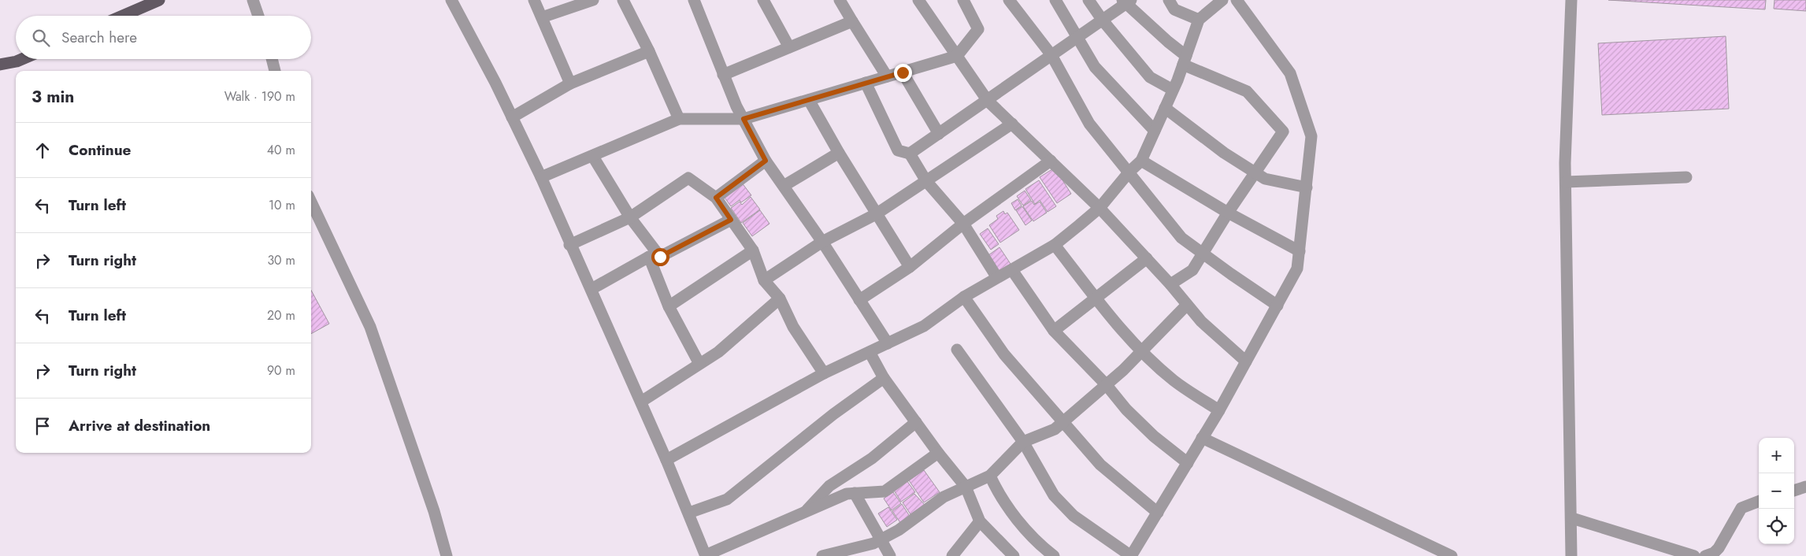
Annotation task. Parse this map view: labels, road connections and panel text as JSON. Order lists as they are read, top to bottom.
{
  "page": {
    "search": "Search here",
    "heading": ["3 min", "Walk · 190 m"],
    "list": [
      ["Continue", "40 m"],
      ["Turn left", "10 m"],
      ["Turn right", "30 m"],
      ["Turn left", "20 m"],
      ["Turn right", "90 m"],
      "Arrive at destination"
    ],
    "map_buttons": ["+", "−"]
  }
}
